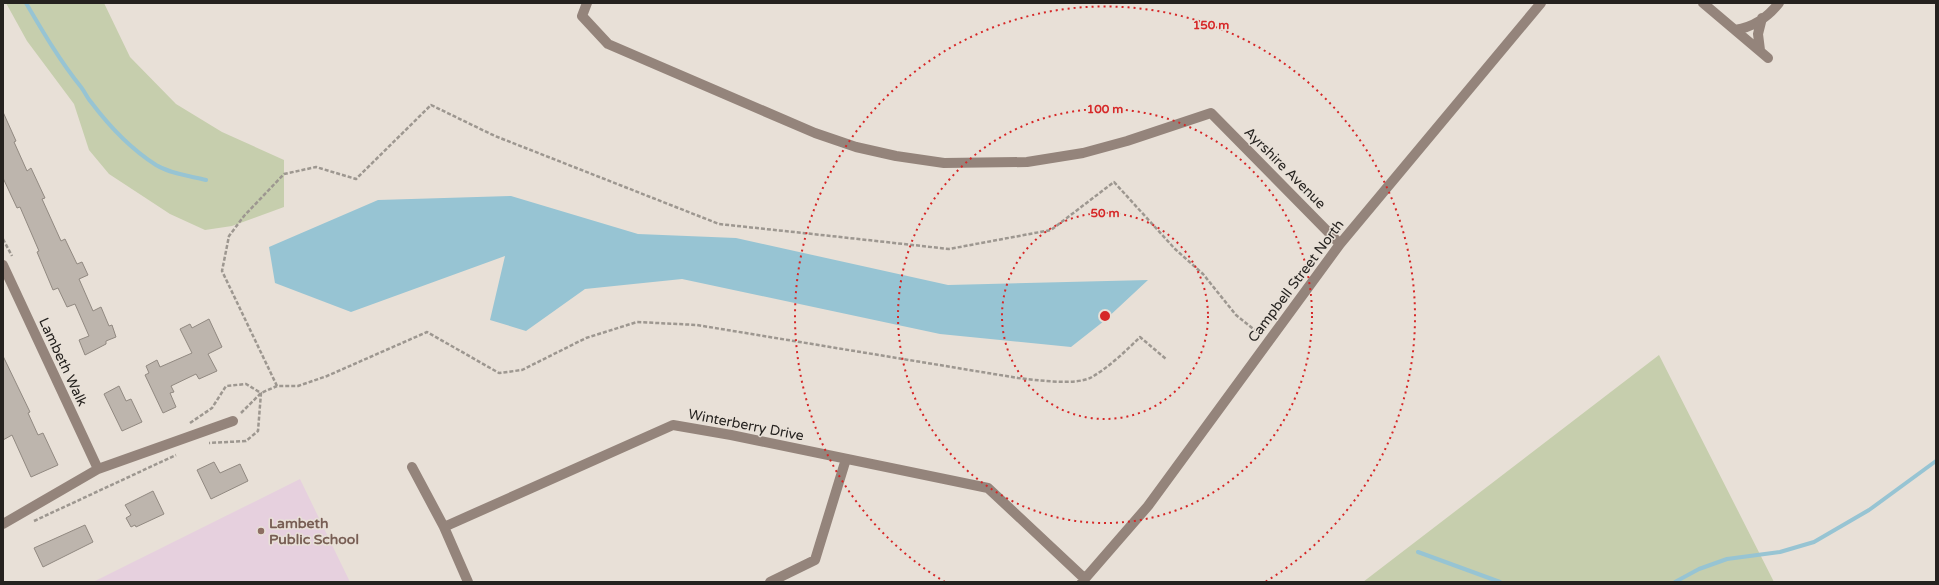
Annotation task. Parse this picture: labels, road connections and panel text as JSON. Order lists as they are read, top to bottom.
{
  "streets": {
    "street": [
      "Ayrshire Avenue",
      "Campbell Street North",
      "Lambeth Walk",
      "Winterberry Drive"
    ]
  },
  "crossings": [
    ["Ayrshire Avenue", "Campbell Street North"],
    ["Campbell Street North", "Winterberry Drive"]
  ],
  "places": ["Lambeth Public School"],
  "rings": ["150 m", "100 m", "50 m"]
}
